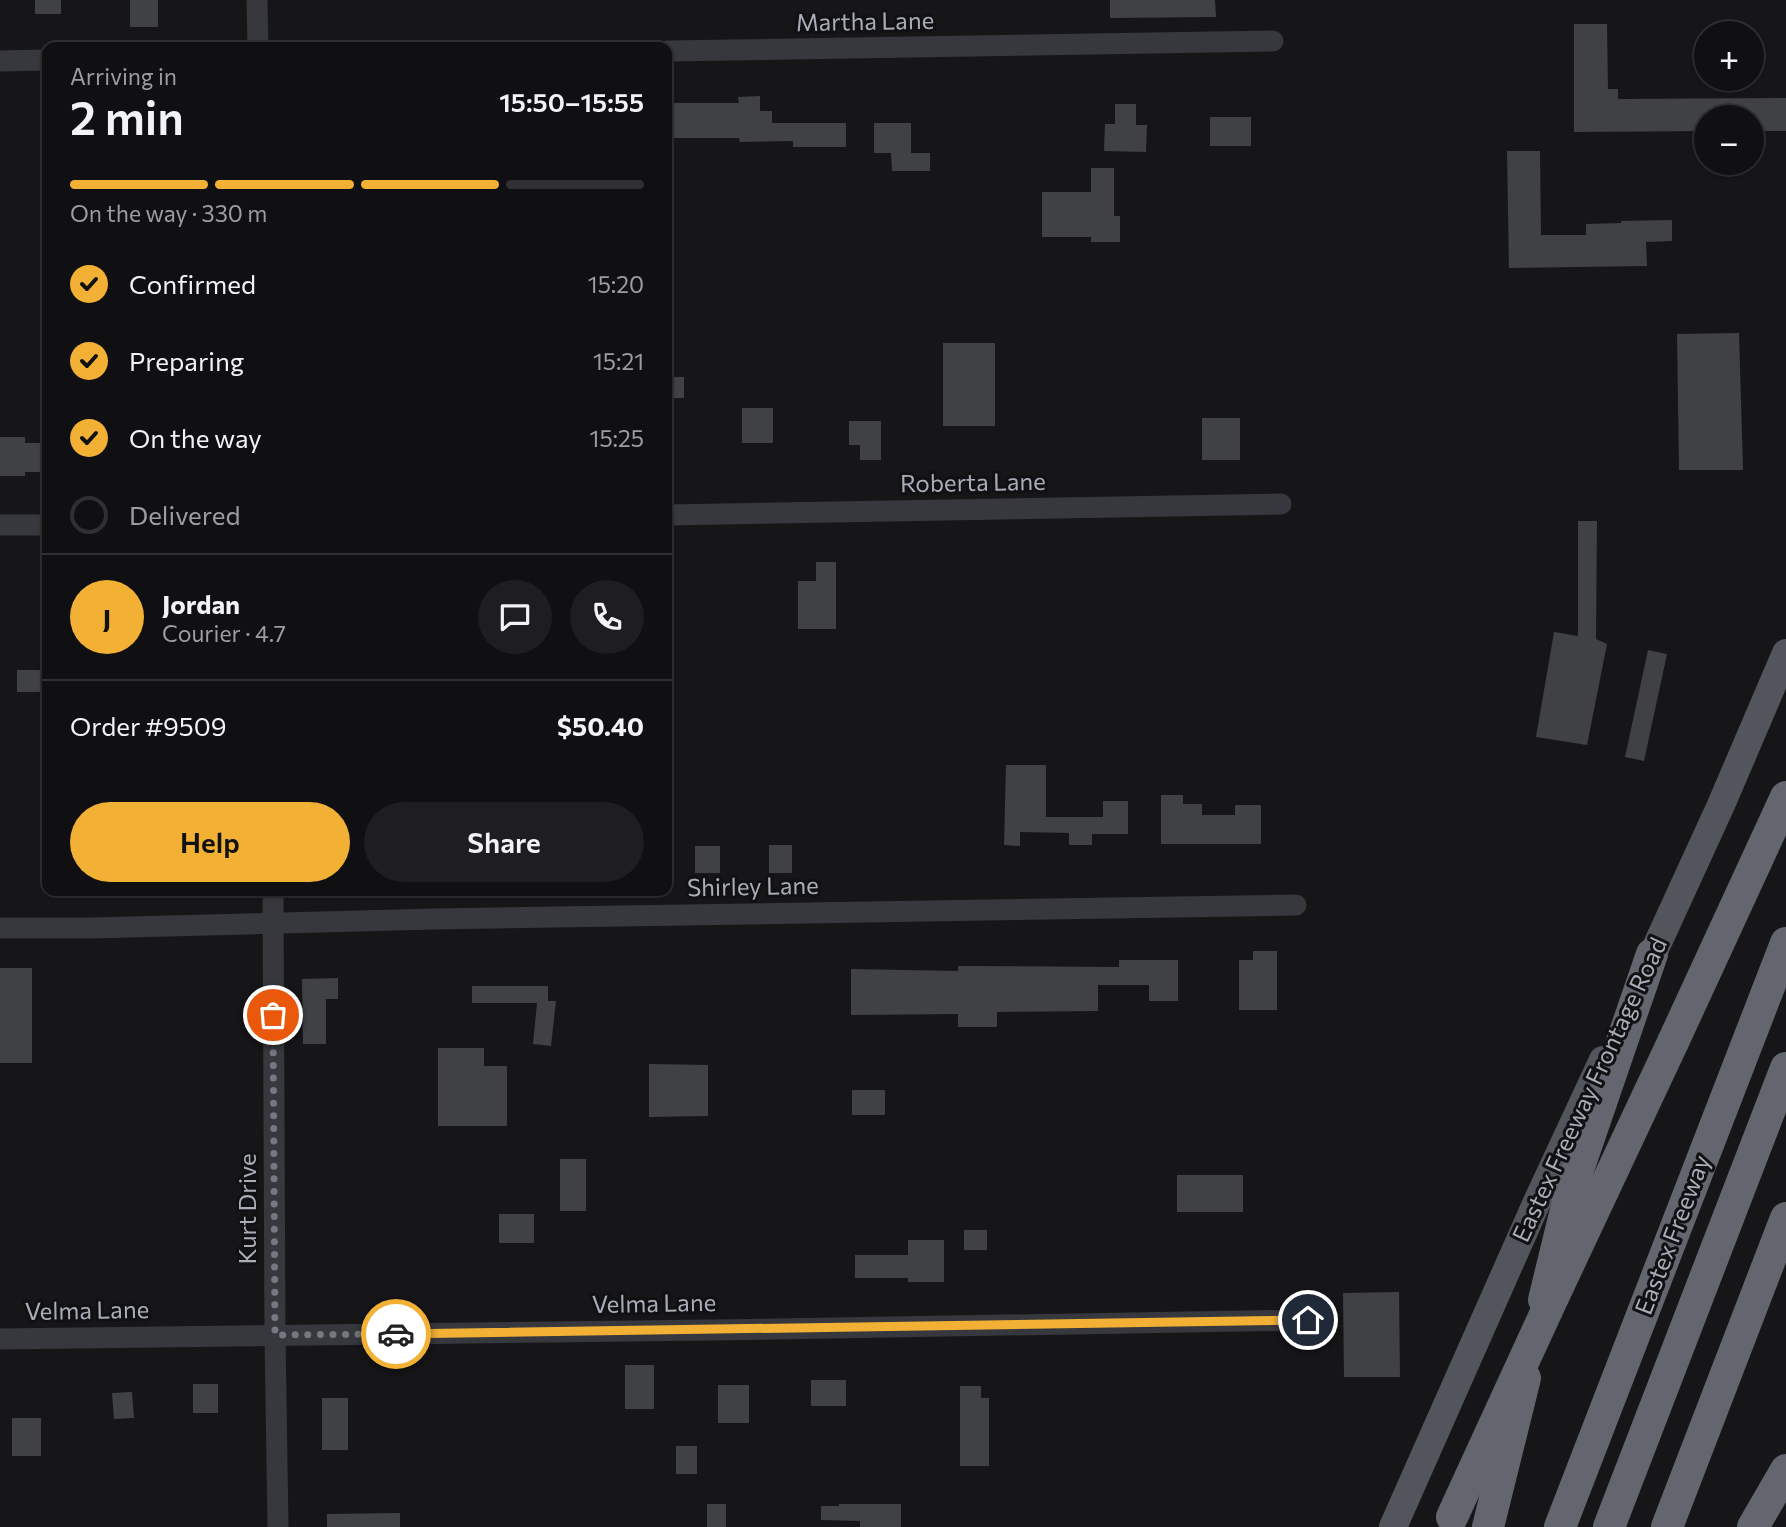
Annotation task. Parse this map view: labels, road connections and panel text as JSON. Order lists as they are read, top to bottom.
{
  "streets": {
    "highway": ["Eastex Freeway"],
    "main road": ["Eastex Freeway Frontage Road"],
    "street": [
      "Martha Lane",
      "Roberta Lane",
      "Shirley Lane",
      "Kurt Drive",
      "Velma Lane"
    ]
  },
  "crossings": [
    ["Shirley Lane", "Kurt Drive"],
    ["Kurt Drive", "Velma Lane"]
  ],
  "page": {
    "map_buttons": ["+", "−"],
    "heading": ["2 min", "Arriving in", "15:50–15:55"],
    "panel": [
      "Jordan",
      "Courier · 4.7",
      "Order #9509",
      "$50.40"
    ],
    "bar": "On the way · 330 m",
    "list": [
      ["Confirmed", "15:20"],
      ["Preparing", "15:21"],
      ["On the way", "15:25"],
      "Delivered"
    ],
    "round": "J",
    "buttons": ["Help", "Share"]
  }
}
